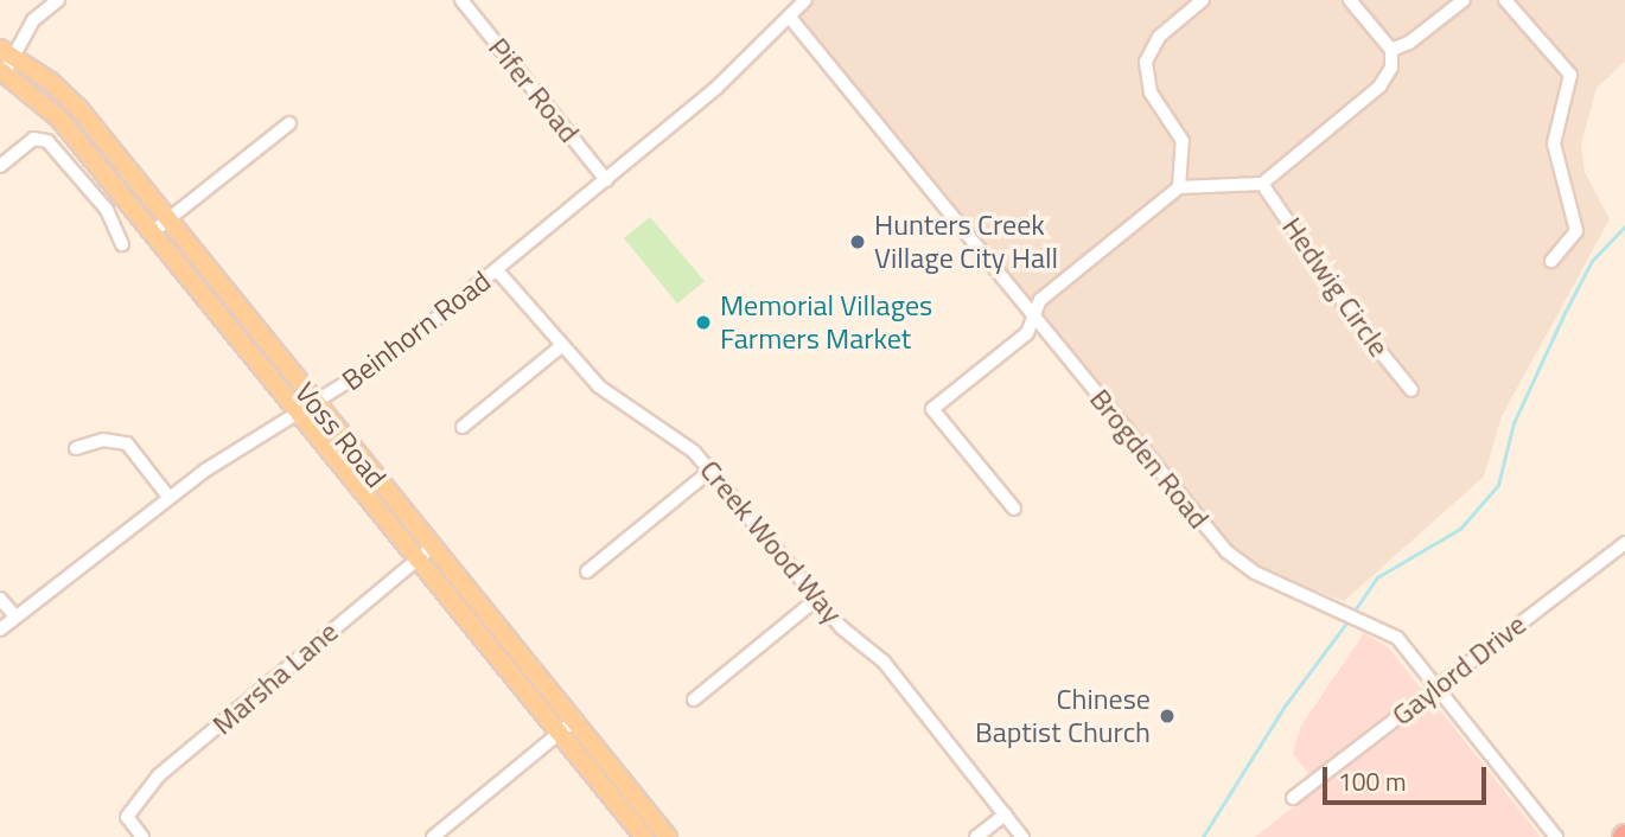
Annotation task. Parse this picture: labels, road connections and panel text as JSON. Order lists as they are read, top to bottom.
{
  "streets": {
    "main road": ["Voss Road"],
    "street": [
      "Pifer Road",
      "Hedwig Circle",
      "Beinhorn Road",
      "Brogden Road",
      "Creek Wood Way",
      "Gaylord Drive",
      "Marsha Lane"
    ]
  },
  "crossings": [
    ["Pifer Road", "Beinhorn Road"],
    ["Beinhorn Road", "Voss Road"],
    ["Beinhorn Road", "Brogden Road"],
    ["Beinhorn Road", "Creek Wood Way"],
    ["Voss Road", "Marsha Lane"],
    ["Brogden Road", "Gaylord Drive"]
  ],
  "places": ["Hunters Creek Village City Hall", "Memorial Villages Farmers Market", "Chinese Baptist Church"],
  "scale_bar": "100 m"
}
